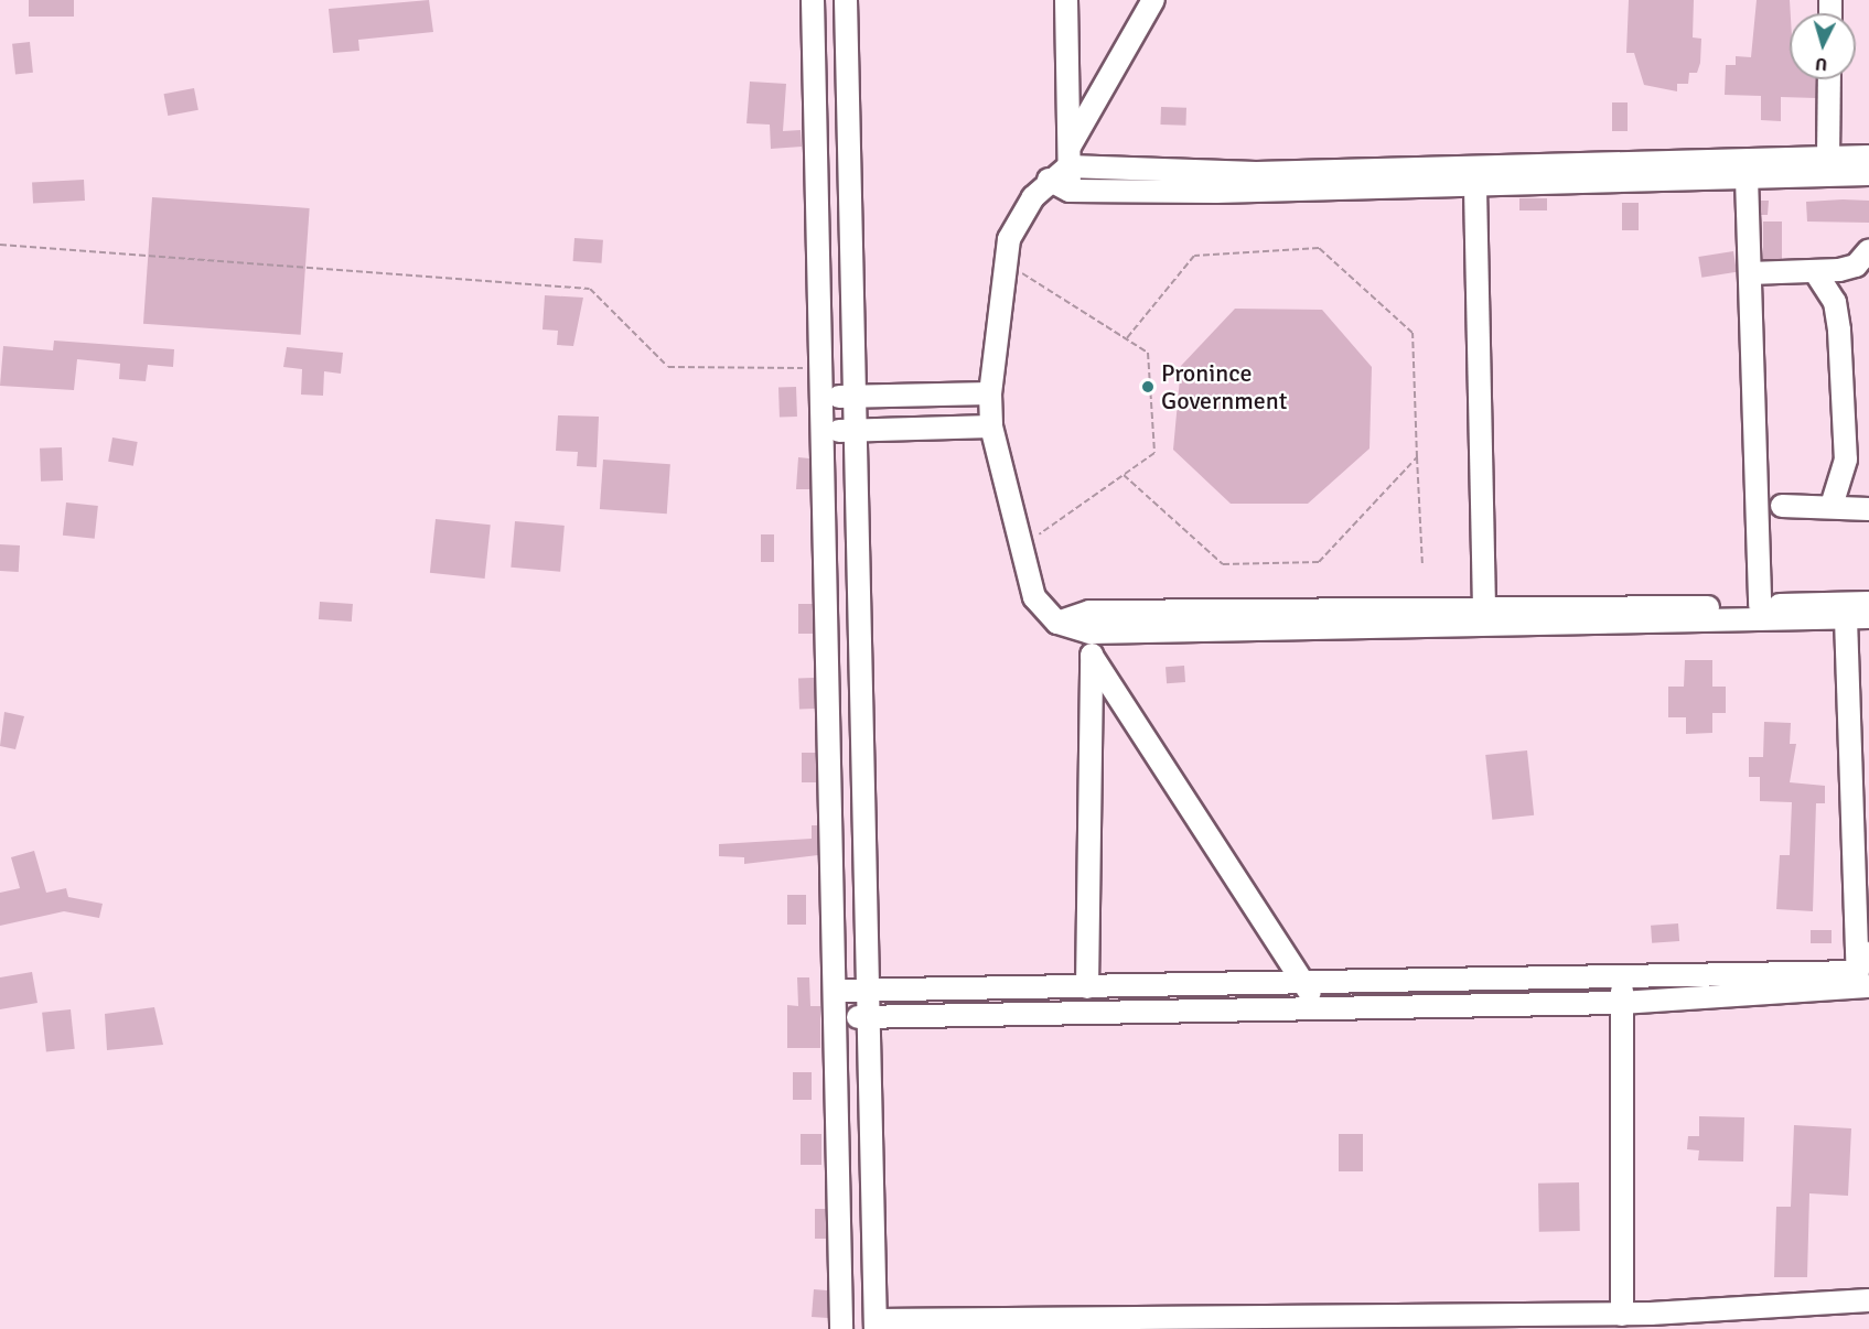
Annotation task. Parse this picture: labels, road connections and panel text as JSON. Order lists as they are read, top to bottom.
{
  "places": ["Pronince Government"],
  "north": "bottom"
}
